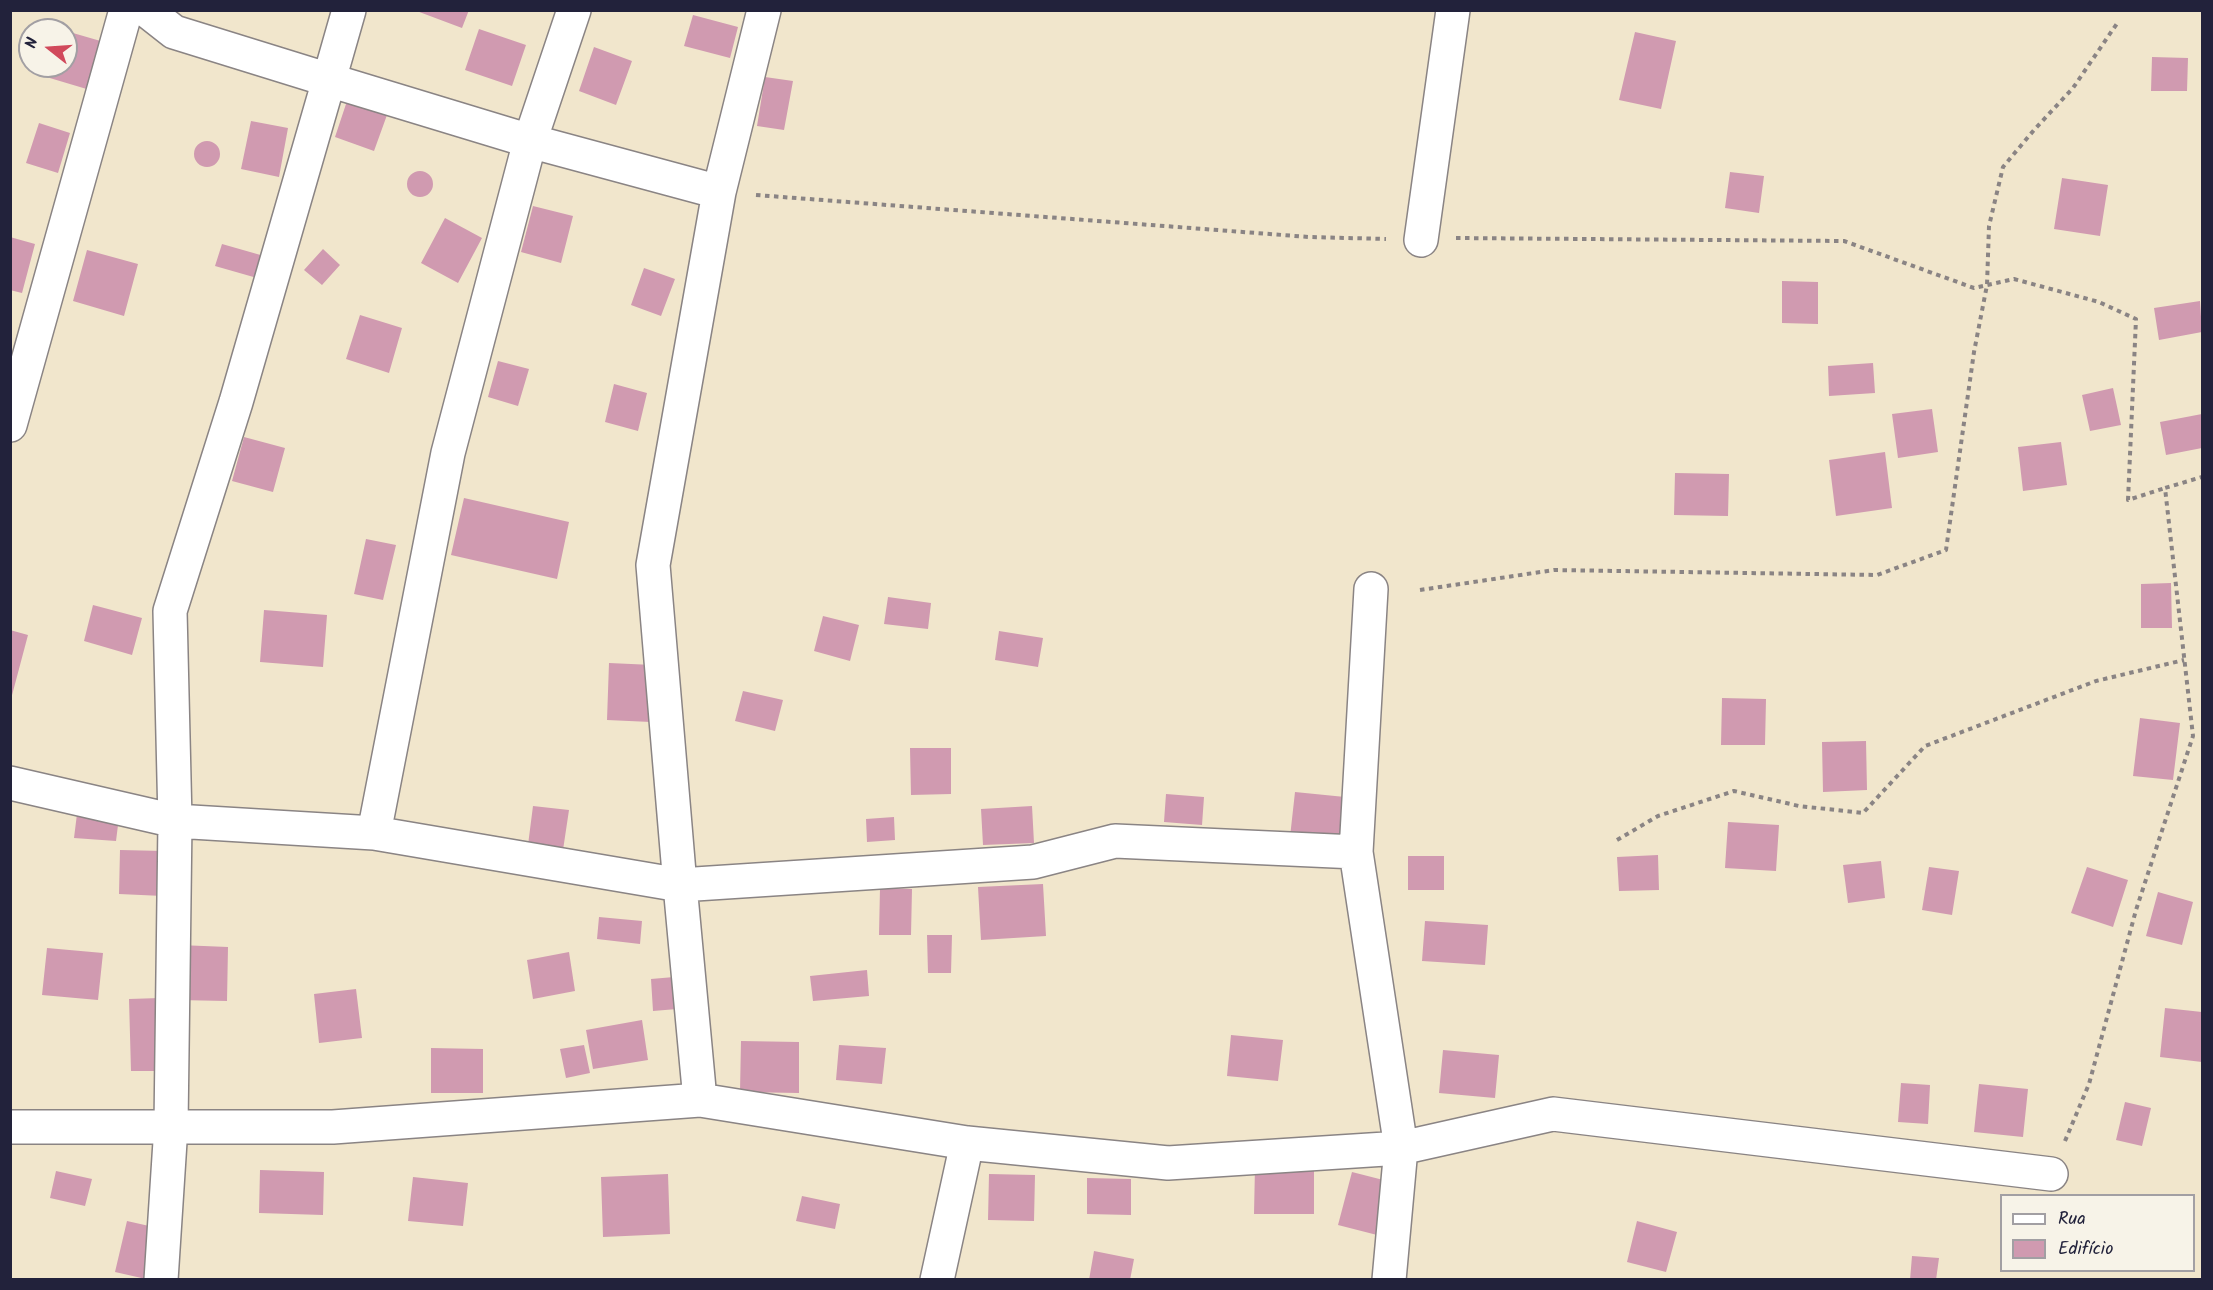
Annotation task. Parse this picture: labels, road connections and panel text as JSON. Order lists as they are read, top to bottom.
{
  "legend": ["Rua", "Edifício"],
  "north": "left"
}
